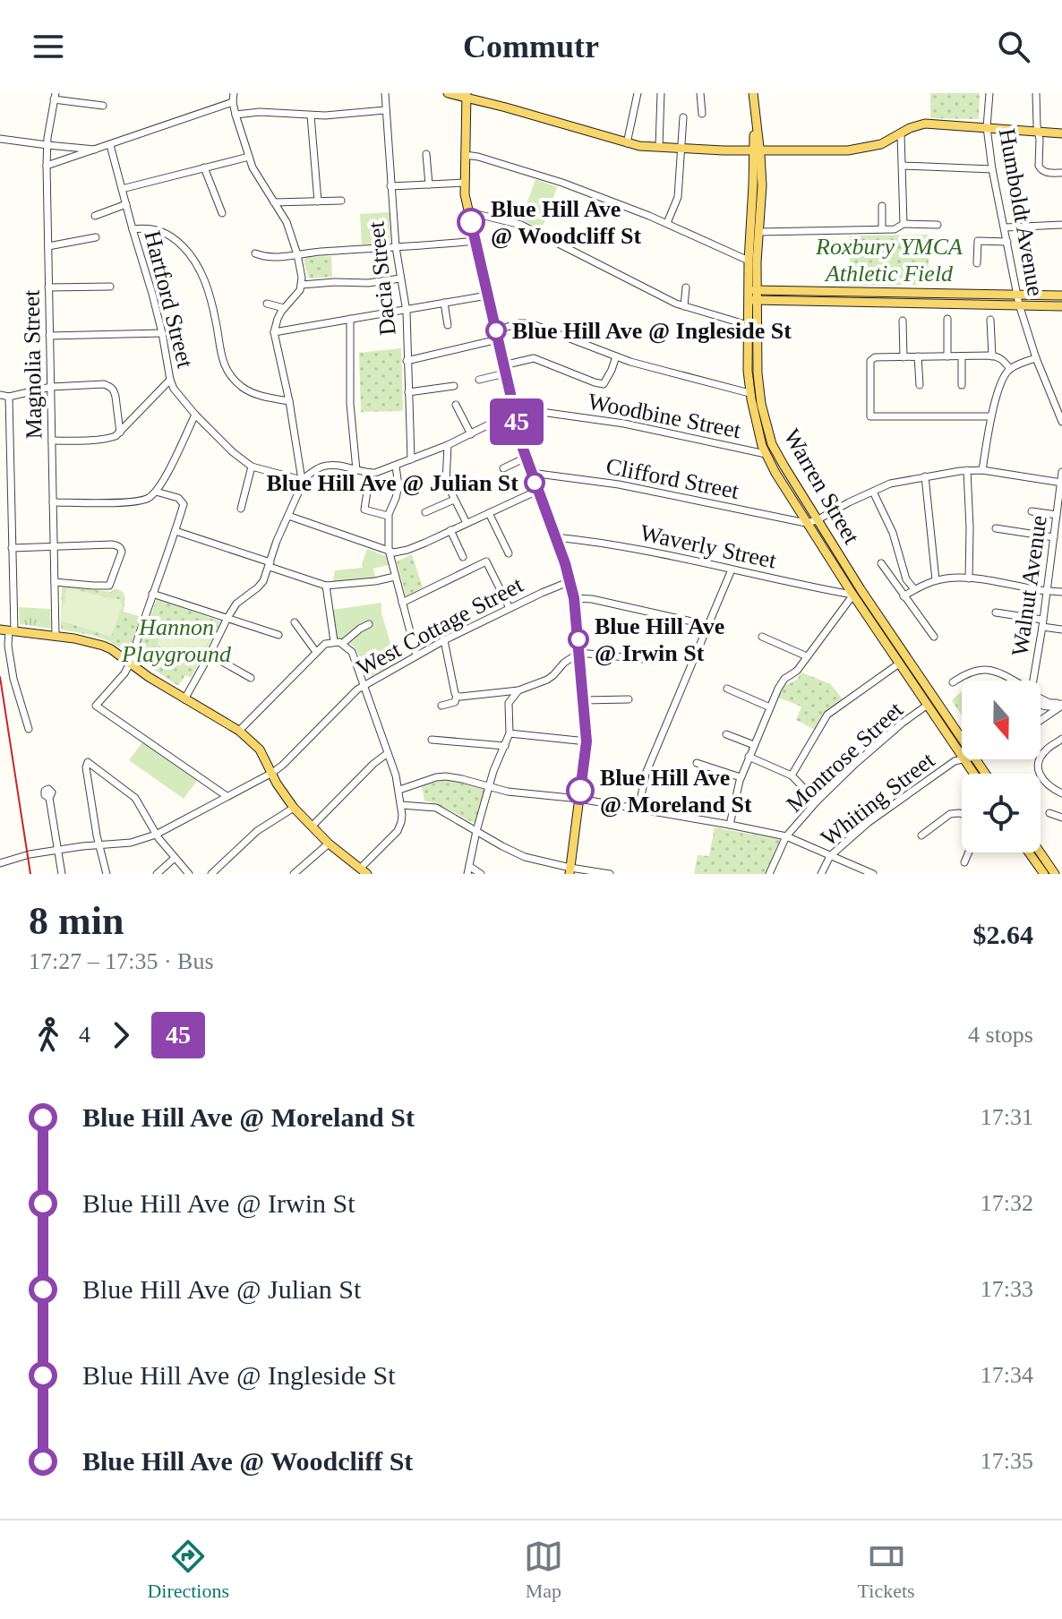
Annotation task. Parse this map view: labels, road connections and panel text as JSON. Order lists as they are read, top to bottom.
{
  "streets": {
    "main road": ["Warren Street"],
    "street": [
      "Humboldt Avenue",
      "Dacia Street",
      "Hartford Street",
      "Magnolia Street",
      "Woodbine Street",
      "Clifford Street",
      "Waverly Street",
      "Walnut Avenue",
      "West Cottage Street",
      "Montrose Street",
      "Whiting Street"
    ]
  },
  "crossings": [
    ["Woodbine Street", "Warren Street"],
    ["Clifford Street", "Warren Street"],
    ["Warren Street", "Waverly Street"],
    ["Warren Street", "Montrose Street"]
  ],
  "parks": ["Roxbury YMCA Athletic Field", "Hannon Playground"],
  "places": [
    "Blue Hill Ave @ Woodcliff St",
    "Blue Hill Ave @ Ingleside St",
    "Blue Hill Ave @ Julian St",
    "Blue Hill Ave @ Irwin St",
    "Blue Hill Ave @ Moreland St"
  ],
  "lines": ["bus line 45"],
  "north": "bottom",
  "page": {
    "header": "Commutr",
    "on_map": "45",
    "heading": ["8 min", "17:27 – 17:35 · Bus", "$2.64"],
    "legs": ["4", "45", "4 stops"],
    "list": [
      {
        "name": "Blue Hill Ave @ Moreland St",
        "value": "17:31"
      },
      {
        "name": "Blue Hill Ave @ Irwin St",
        "value": "17:32"
      },
      {
        "name": "Blue Hill Ave @ Julian St",
        "value": "17:33"
      },
      {
        "name": "Blue Hill Ave @ Ingleside St",
        "value": "17:34"
      },
      {
        "name": "Blue Hill Ave @ Woodcliff St",
        "value": "17:35"
      }
    ],
    "tabs": ["Directions", "Map", "Tickets"]
  }
}
